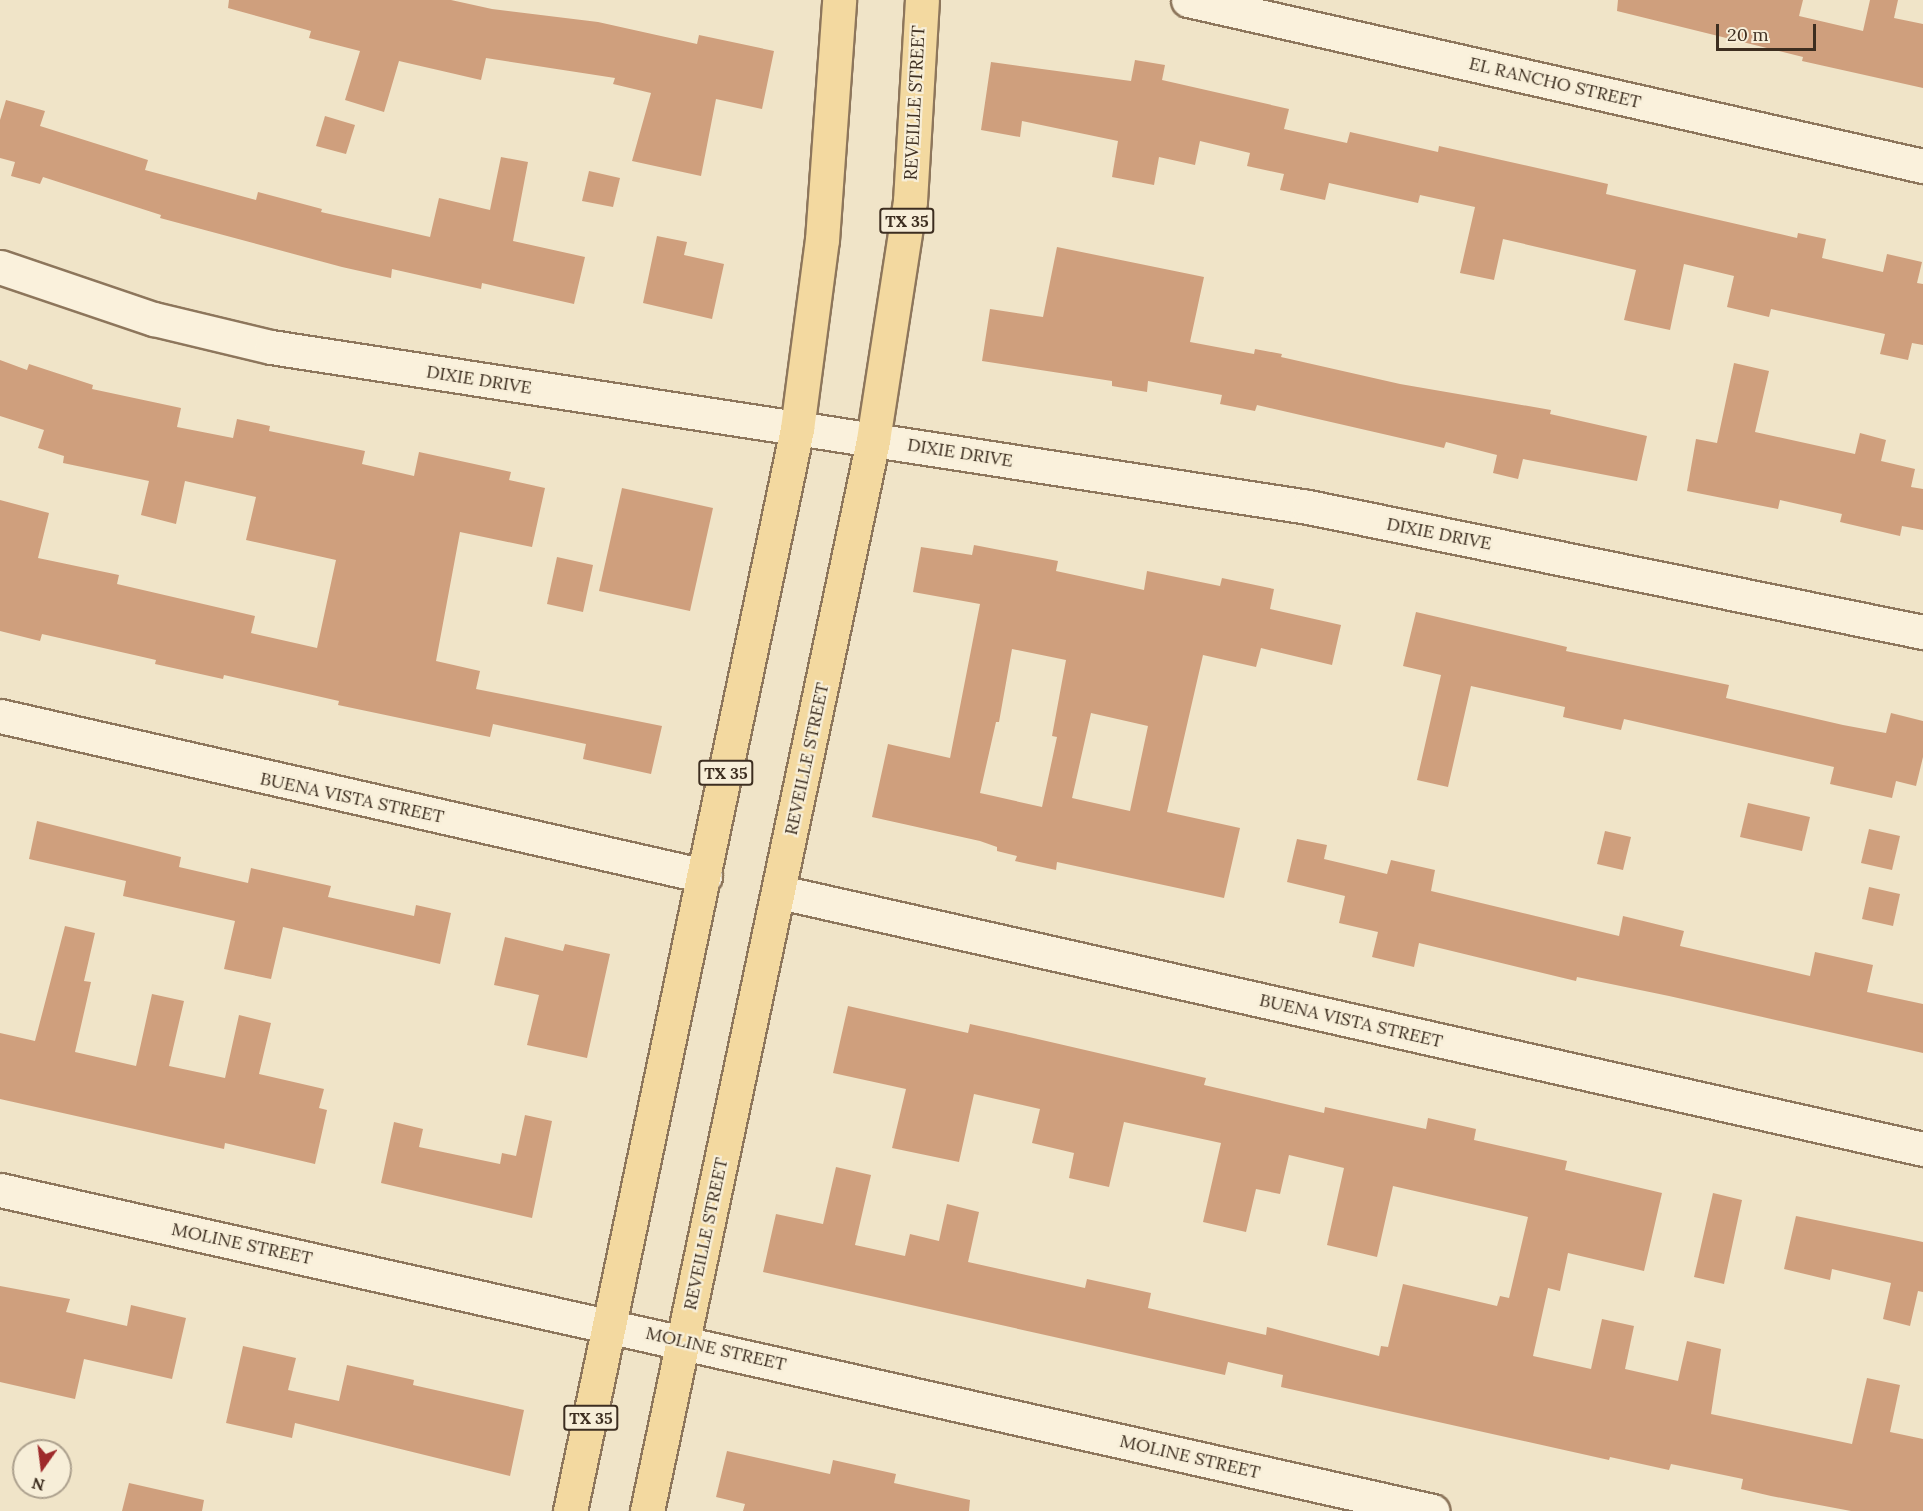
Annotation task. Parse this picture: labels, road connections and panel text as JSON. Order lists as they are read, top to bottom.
{
  "streets": {
    "main road": ["REVEILLE STREET", "TX 35"],
    "street": [
      "EL RANCHO STREET",
      "DIXIE DRIVE",
      "BUENA VISTA STREET",
      "MOLINE STREET"
    ]
  },
  "crossings": [
    ["REVEILLE STREET", "DIXIE DRIVE"],
    ["REVEILLE STREET", "BUENA VISTA STREET"],
    ["REVEILLE STREET", "MOLINE STREET"],
    ["TX 35", "DIXIE DRIVE"],
    ["TX 35", "BUENA VISTA STREET"],
    ["TX 35", "MOLINE STREET"]
  ],
  "scale_bar": "20 m",
  "north": "bottom"
}
